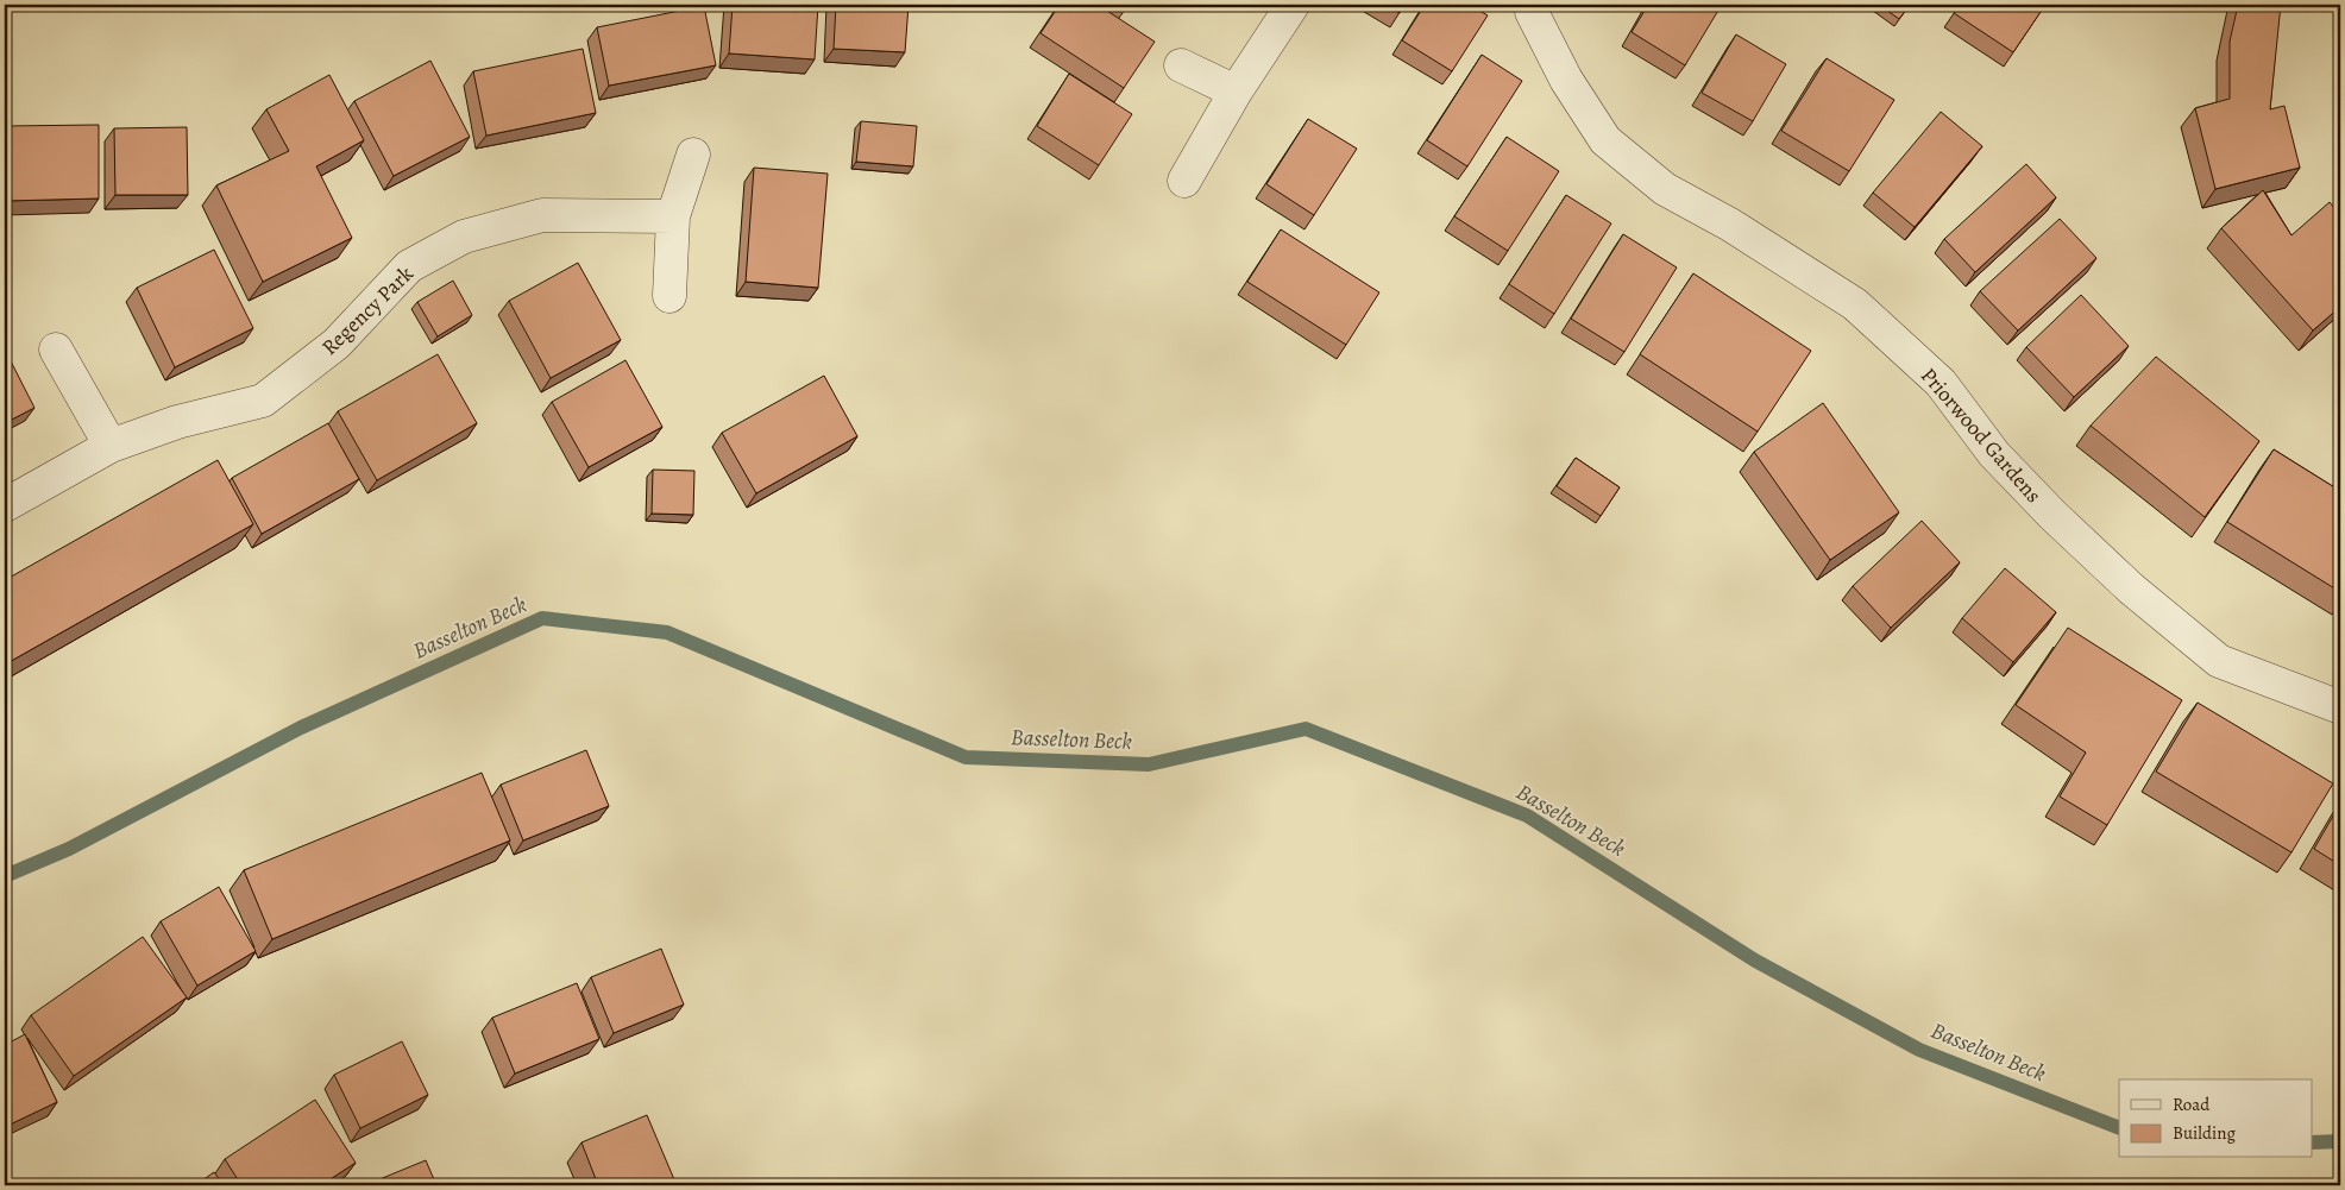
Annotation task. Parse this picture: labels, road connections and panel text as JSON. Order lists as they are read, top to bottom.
{
  "streets": {
    "street": ["Regency Park", "Priorwood Gardens"]
  },
  "water": ["Basselton Beck"],
  "legend": ["Road", "Building"]
}
